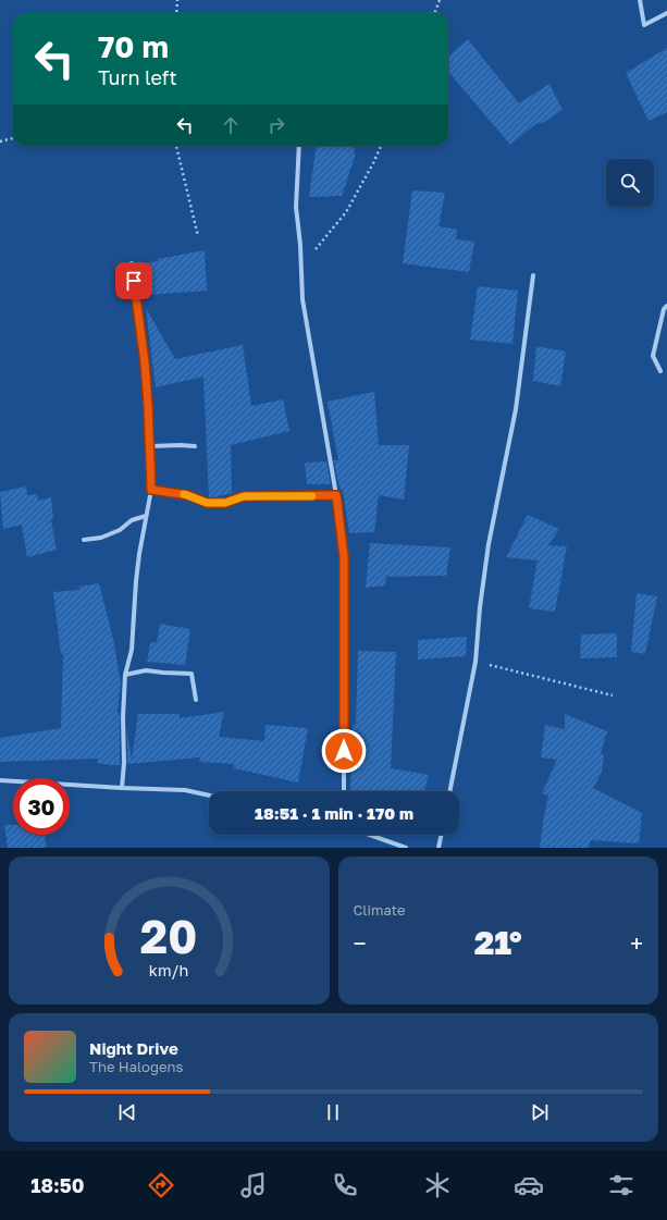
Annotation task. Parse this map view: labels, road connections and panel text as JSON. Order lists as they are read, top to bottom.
{
  "page": {
    "turn": ["70 m", "Turn left"],
    "limit": "30",
    "trip": "18:51 · 1 min · 170 m",
    "tile": "Climate",
    "heat": ["−", "21°", "+"],
    "song": ["Night Drive", "The Halogens"],
    "tabs": "18:50",
    "gauge": ["20", "km/h"]
  }
}
